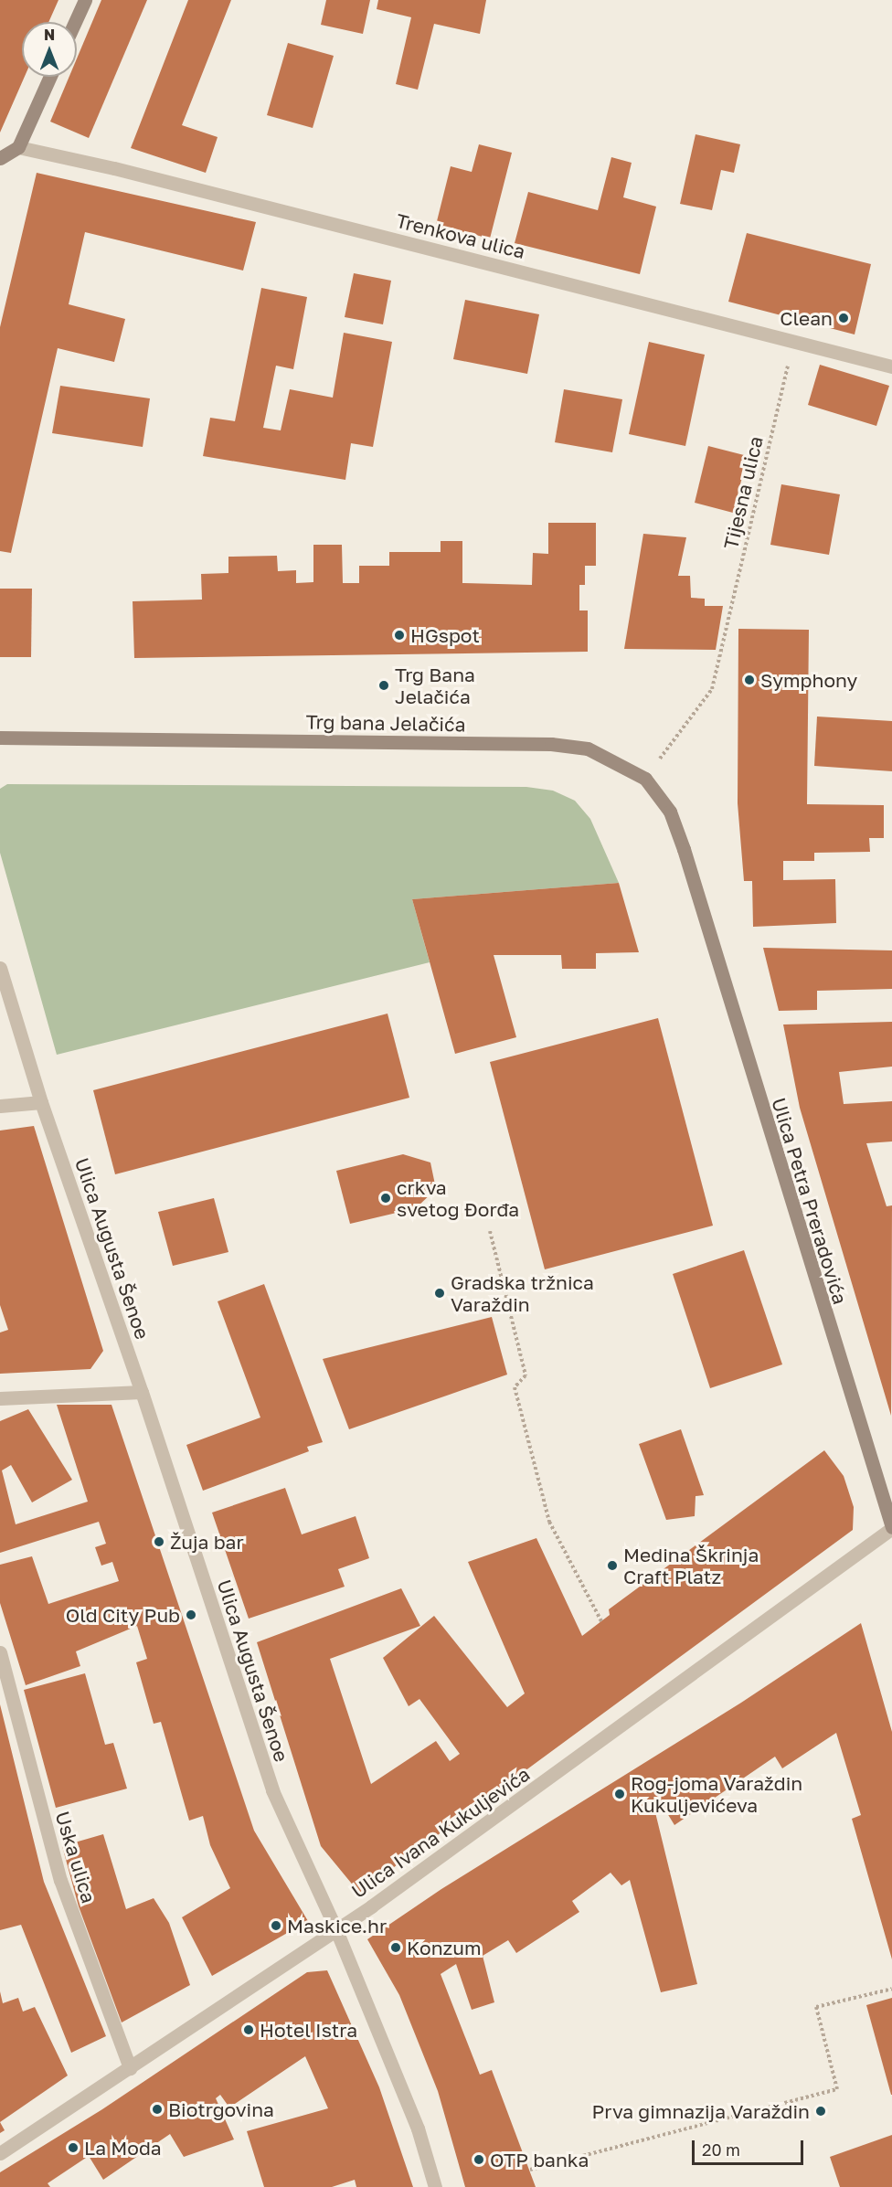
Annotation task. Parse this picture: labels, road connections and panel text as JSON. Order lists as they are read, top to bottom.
{
  "streets": {
    "main road": ["Trg bana Jelačića", "Ulica Petra Preradovića"],
    "street": [
      "Trenkova ulica",
      "Ulica Augusta Šenoe",
      "Ulica Ivana Kukuljevića",
      "Uska ulica"
    ],
    "path": ["Tijesna ulica"]
  },
  "crossings": [
    ["Trenkova ulica", "Tijesna ulica"],
    ["Tijesna ulica", "Trg bana Jelačića"],
    ["Trg bana Jelačića", "Ulica Petra Preradovića"],
    ["Ulica Petra Preradovića", "Ulica Ivana Kukuljevića"],
    ["Ulica Augusta Šenoe", "Ulica Ivana Kukuljevića"],
    ["Ulica Ivana Kukuljevića", "Uska ulica"]
  ],
  "places": [
    "Clean",
    "HGspot",
    "Symphony",
    "Trg Bana Jelačića",
    "crkva svetog Đorđa",
    "Gradska tržnica Varaždin",
    "Žuja bar",
    "Medina Škrinja Craft Platz",
    "Old City Pub",
    "Rog-joma Varaždin Kukuljevićeva",
    "Maskice.hr",
    "Konzum",
    "Hotel Istra",
    "Biotrgovina",
    "Prva gimnazija Varaždin",
    "La Moda",
    "OTP banka"
  ],
  "scale_bar": "20 m",
  "north": "top"
}
